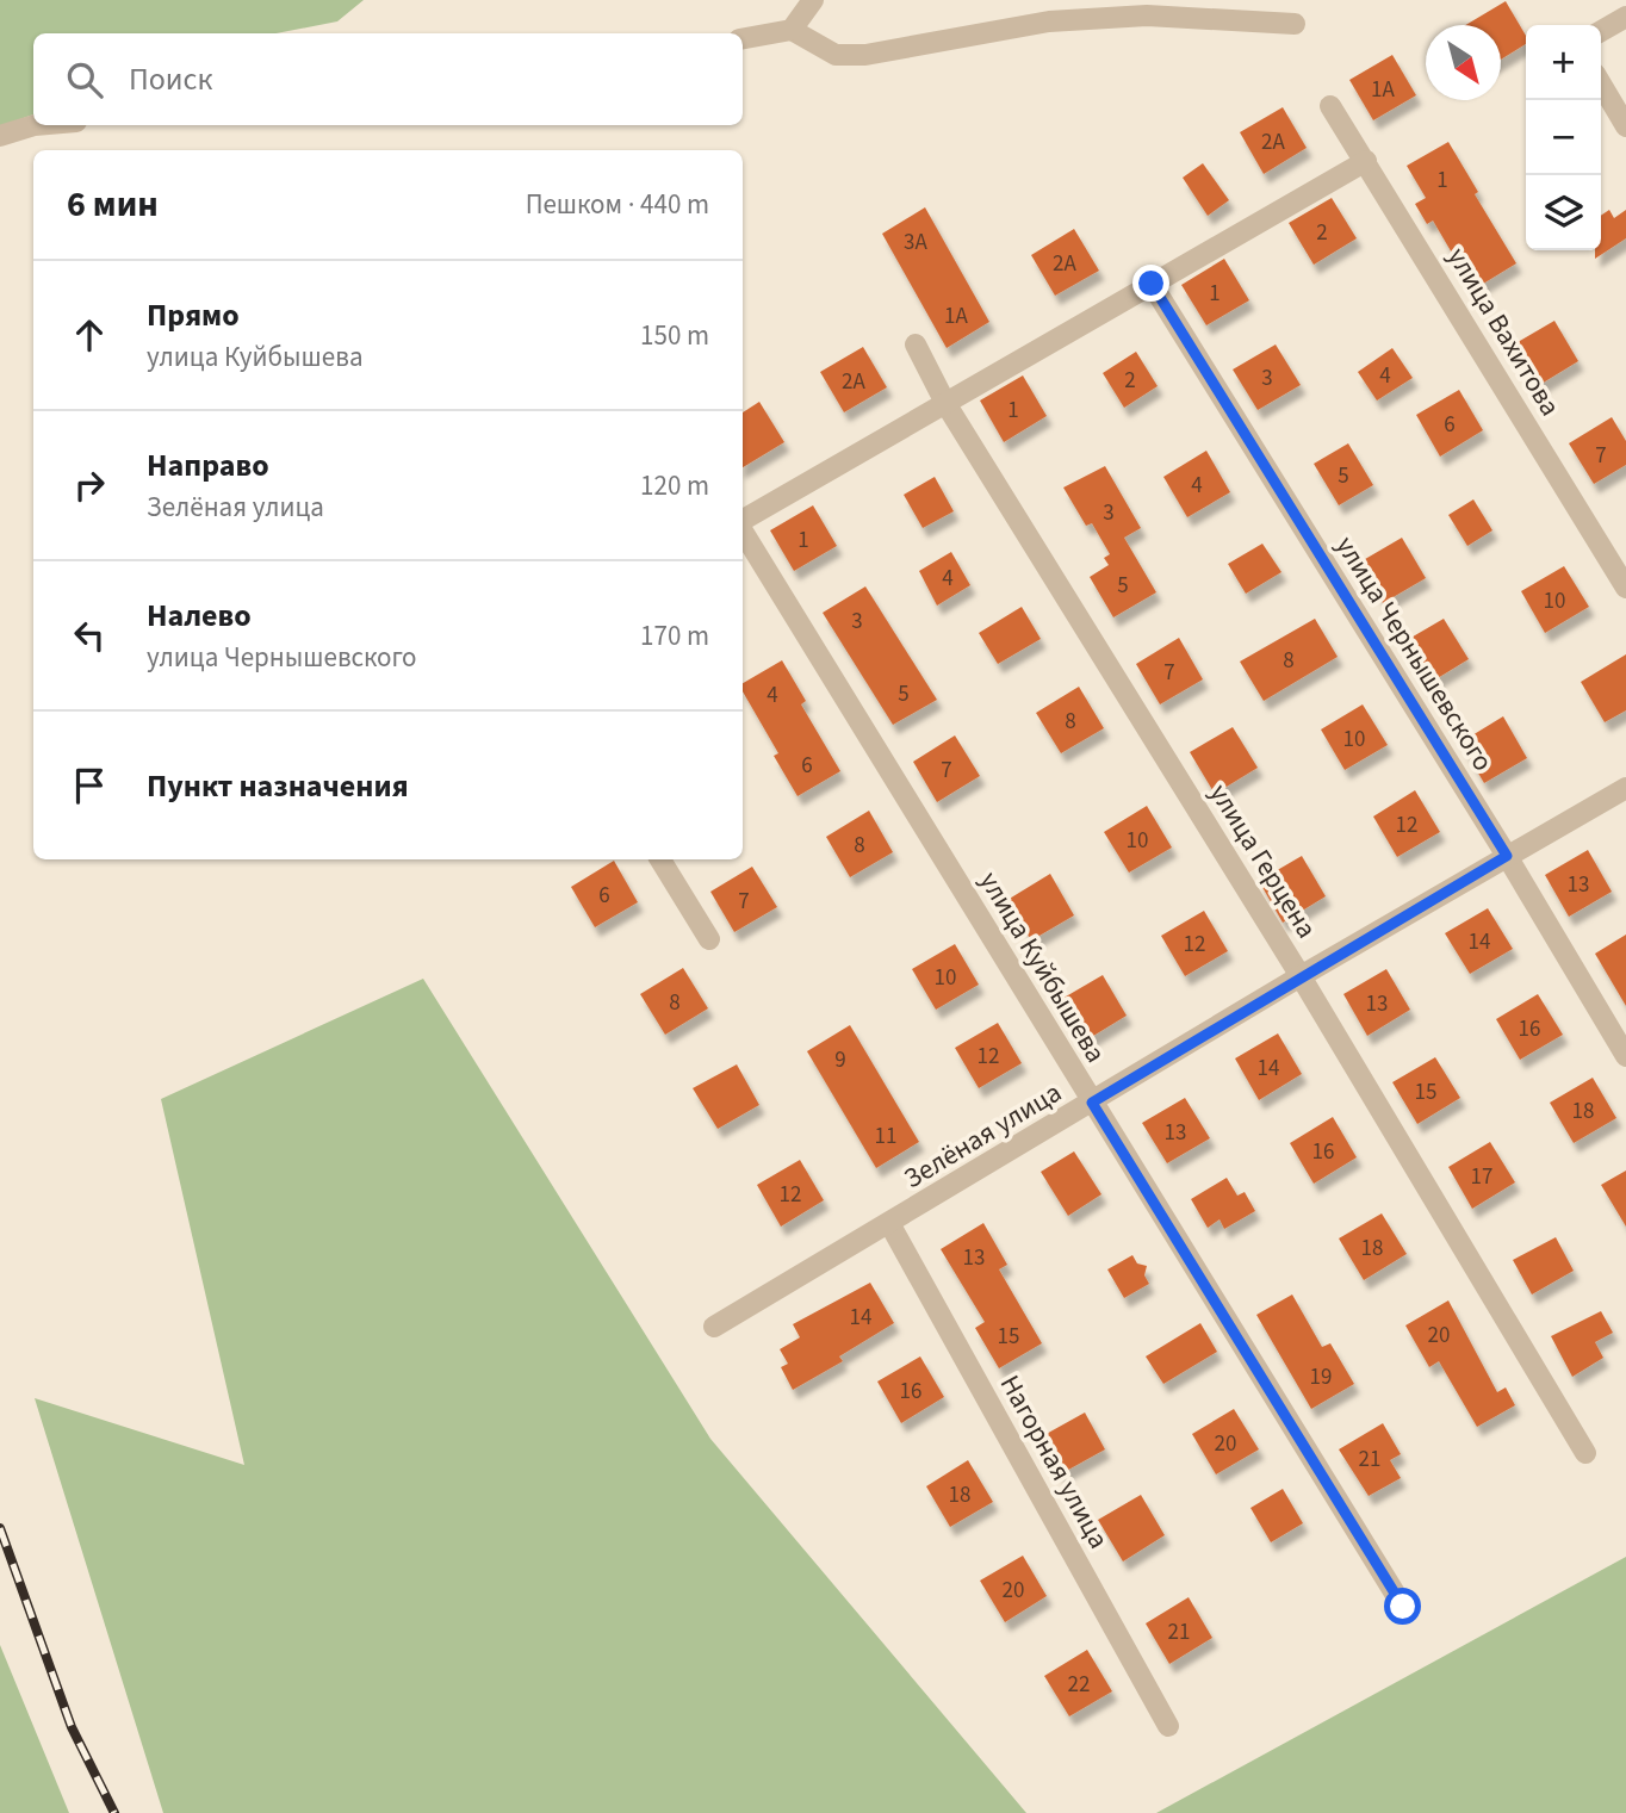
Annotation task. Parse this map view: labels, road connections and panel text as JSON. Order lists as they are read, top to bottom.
{
  "streets": {
    "street": [
      "улица Вахитова",
      "улица Чернышевского",
      "улица Герцена",
      "улица Куйбышева",
      "Зелёная улица",
      "Нагорная улица"
    ]
  },
  "crossings": [
    ["улица Чернышевского", "Зелёная улица"],
    ["улица Герцена", "Зелёная улица"],
    ["улица Куйбышева", "Зелёная улица"],
    ["Зелёная улица", "Нагорная улица"]
  ],
  "house_numbers": [
    "1А",
    "2А",
    "1",
    "2",
    "3А",
    "2А",
    "1",
    "1А",
    "4",
    "3",
    "2",
    "2А",
    "1",
    "6",
    "7",
    "5",
    "4",
    "3",
    "1",
    "4",
    "5",
    "10",
    "3",
    "8",
    "7",
    "5",
    "4",
    "8",
    "10",
    "6",
    "7",
    "12",
    "10",
    "8",
    "13",
    "6",
    "7",
    "14",
    "12",
    "10",
    "8",
    "13",
    "16",
    "12",
    "9",
    "14",
    "15",
    "18",
    "13",
    "11",
    "16",
    "17",
    "12",
    "18",
    "13",
    "14",
    "20",
    "15",
    "19",
    "16",
    "20",
    "21",
    "18",
    "20",
    "21",
    "22"
  ],
  "north": "bottom right",
  "page": {
    "map_buttons": ["+", "−"],
    "search": "Поиск",
    "heading": ["6 мин", "Пешком · 440 m"],
    "list": [
      ["Прямо", "улица Куйбышева", "150 m"],
      ["Направо", "Зелёная улица", "120 m"],
      ["Налево", "улица Чернышевского", "170 m"],
      "Пункт назначения"
    ]
  }
}
